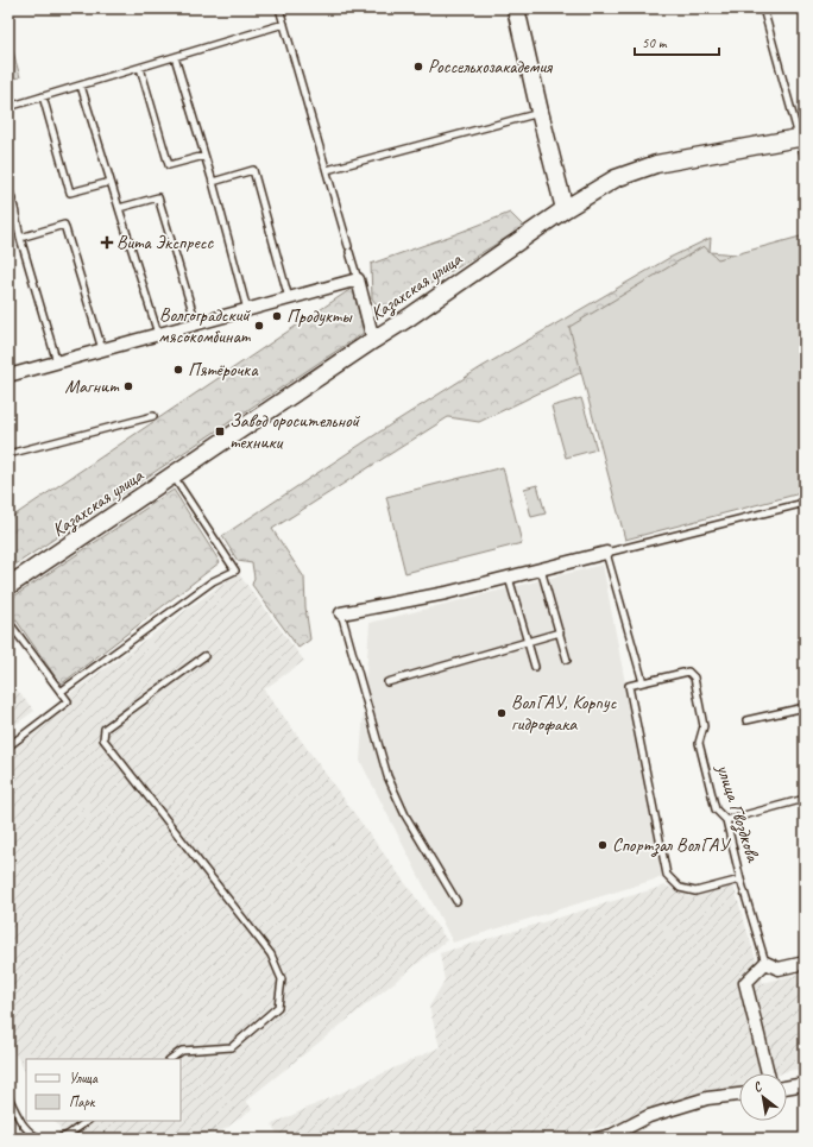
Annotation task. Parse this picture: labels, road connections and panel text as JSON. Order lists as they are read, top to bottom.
{
  "streets": {
    "main road": ["Казахская улица"],
    "lane": ["улица Гвоздкова"]
  },
  "places": {
    "other": [
      "Россельхозакадемия",
      "Продукты",
      "Волгоградский мясокомбинат",
      "Пятёрочка",
      "Магнит",
      "ВолГАУ, Корпус гидрофака",
      "Спортзал ВолГАУ"
    ],
    "health": ["Вита Экспресс"],
    "transit": ["Завод оросительной техники"]
  },
  "legend": ["Улица", "Парк"],
  "scale_bar": "50 m",
  "north": "top left"
}
